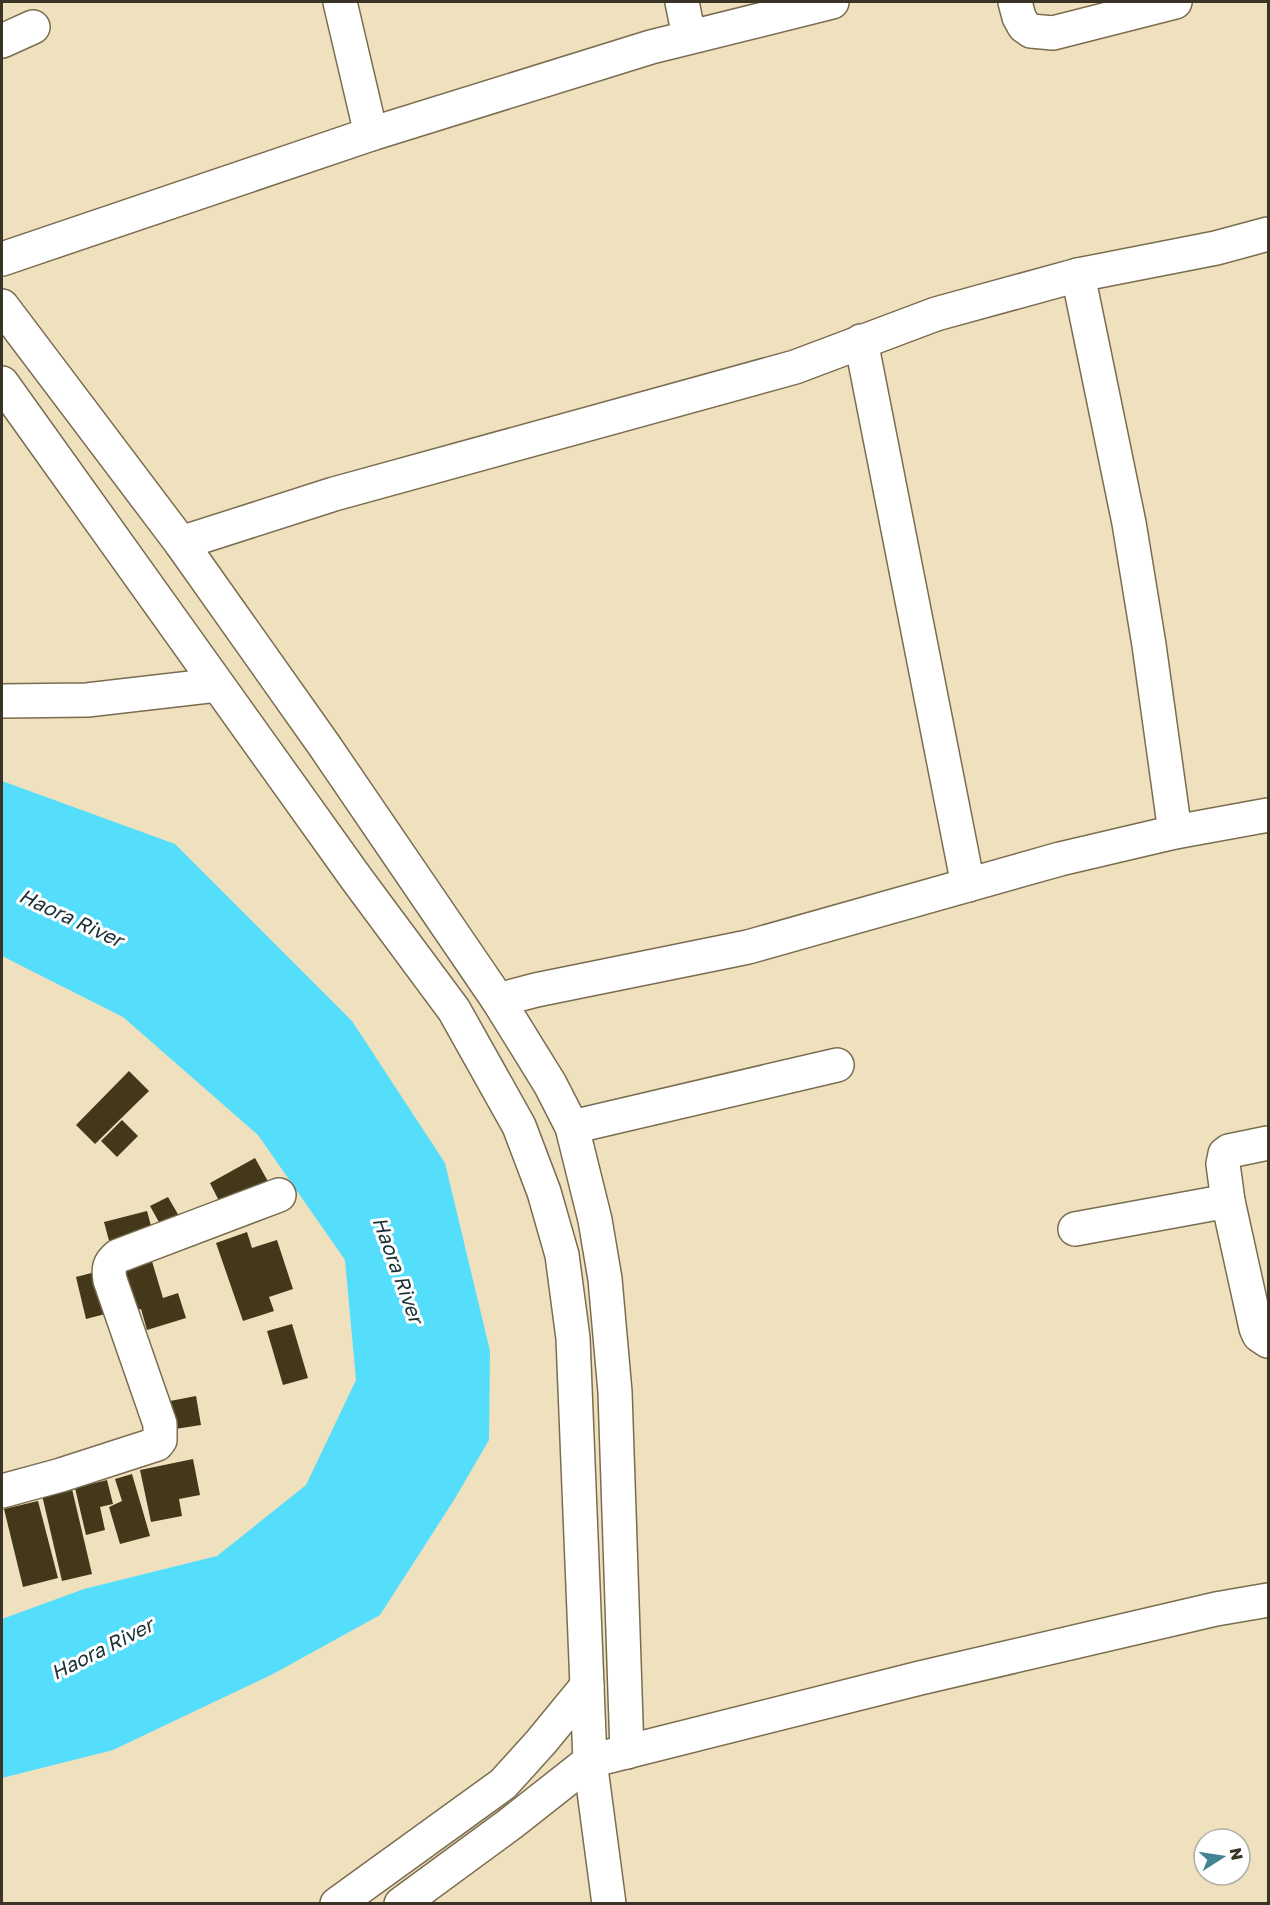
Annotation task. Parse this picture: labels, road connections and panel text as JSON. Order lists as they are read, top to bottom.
{
  "water": ["Haora River"],
  "north": "right"
}
